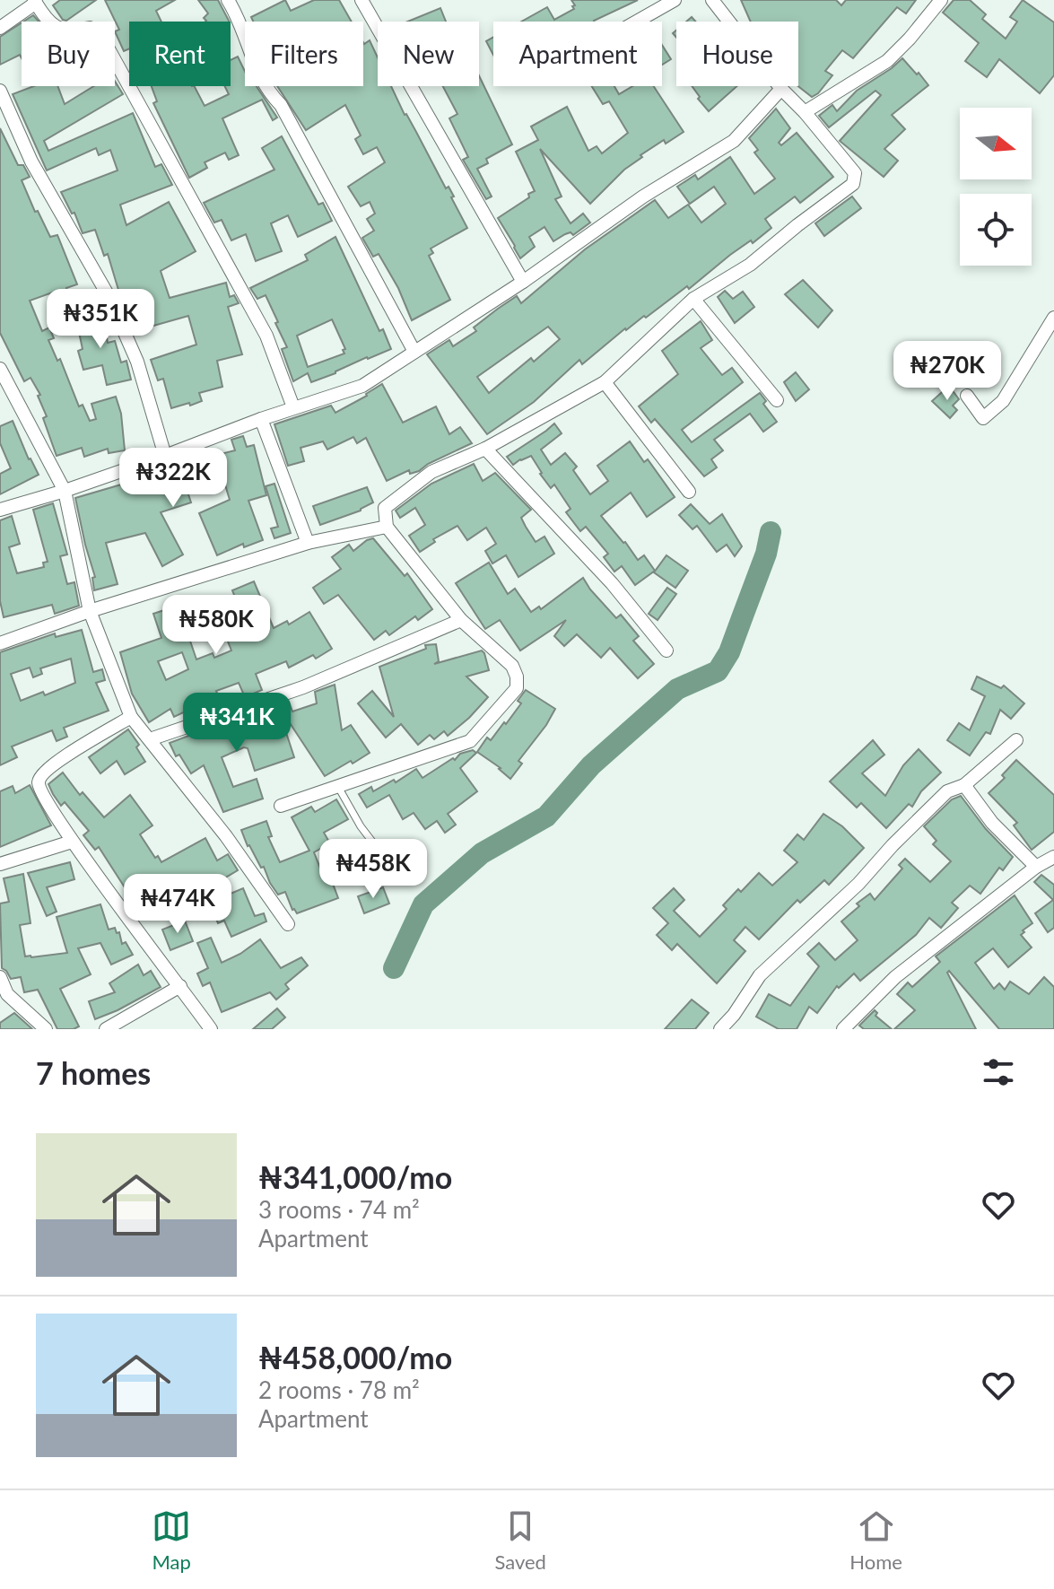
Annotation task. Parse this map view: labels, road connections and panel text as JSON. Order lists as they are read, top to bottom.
{
  "north": "right",
  "page": {
    "chip": [
      "Buy",
      "Rent",
      "Filters",
      "New",
      "Apartment",
      "House"
    ],
    "price": [
      "₦351K",
      "₦270K",
      "₦322K",
      "₦580K",
      "₦341K",
      "₦458K",
      "₦474K"
    ],
    "heading": "7 homes",
    "list": [
      {
        "name": "₦341,000/mo",
        "note": "3 rooms · 74 m² · Apartment"
      },
      {
        "name": "₦458,000/mo",
        "note": "2 rooms · 78 m² · Apartment"
      }
    ],
    "tabs": ["Map", "Saved", "Home"]
  }
}
